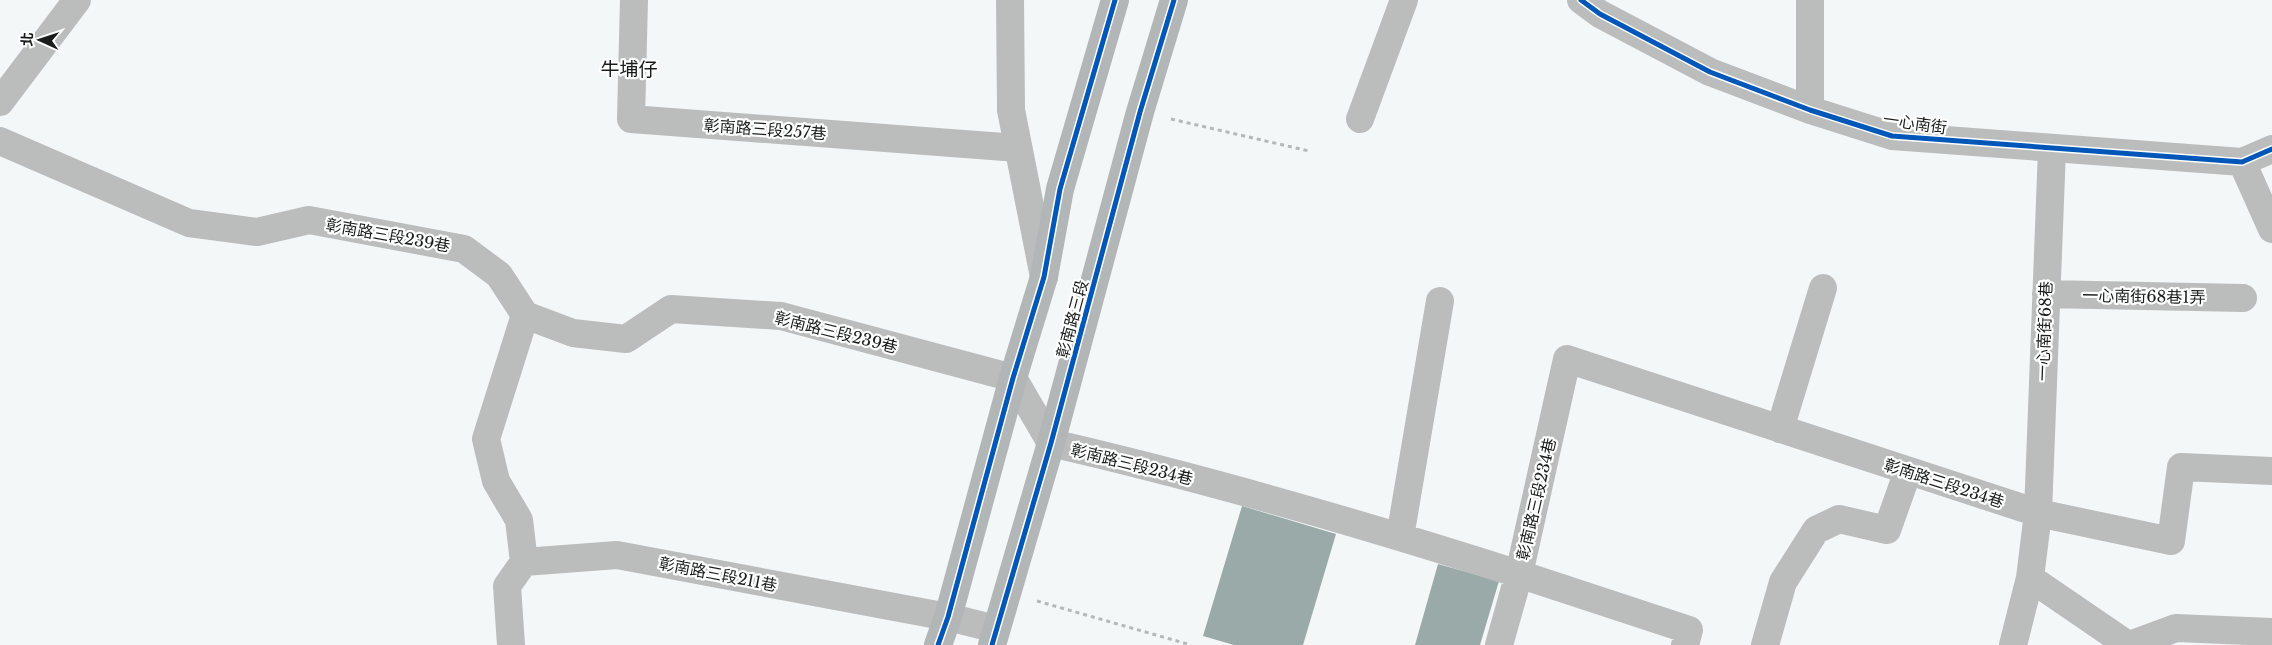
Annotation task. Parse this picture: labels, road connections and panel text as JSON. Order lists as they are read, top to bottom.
{
  "streets": {
    "main road": ["彰南路三段"],
    "street": [
      "一心南街",
      "彰南路三段257巷",
      "彰南路三段239巷",
      "一心南街68巷1弄",
      "一心南街68巷",
      "彰南路三段234巷",
      "彰南路三段211巷"
    ]
  },
  "crossings": [
    ["一心南街", "一心南街68巷"],
    ["彰南路三段239巷", "彰南路三段234巷"],
    ["一心南街68巷1弄", "一心南街68巷"],
    ["彰南路三段", "彰南路三段234巷"],
    ["彰南路三段", "彰南路三段211巷"],
    ["一心南街68巷", "彰南路三段234巷"]
  ],
  "districts": ["牛埔仔"],
  "north": "left"
}
